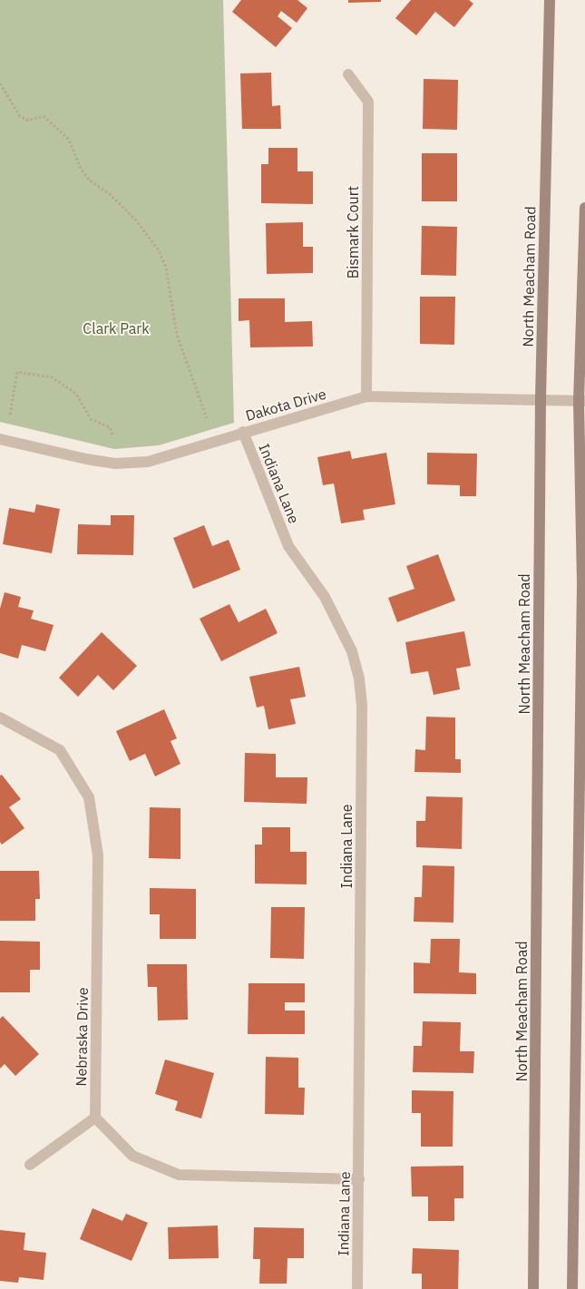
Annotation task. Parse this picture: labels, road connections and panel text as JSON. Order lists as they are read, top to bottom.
{
  "streets": {
    "main road": ["North Meacham Road"],
    "street": [
      "Bismark Court",
      "Dakota Drive",
      "Indiana Lane",
      "Nebraska Drive"
    ]
  },
  "crossings": [
    ["Bismark Court", "Dakota Drive"],
    ["North Meacham Road", "Dakota Drive"],
    ["Dakota Drive", "Indiana Lane"]
  ],
  "parks": ["Clark Park"]
}
